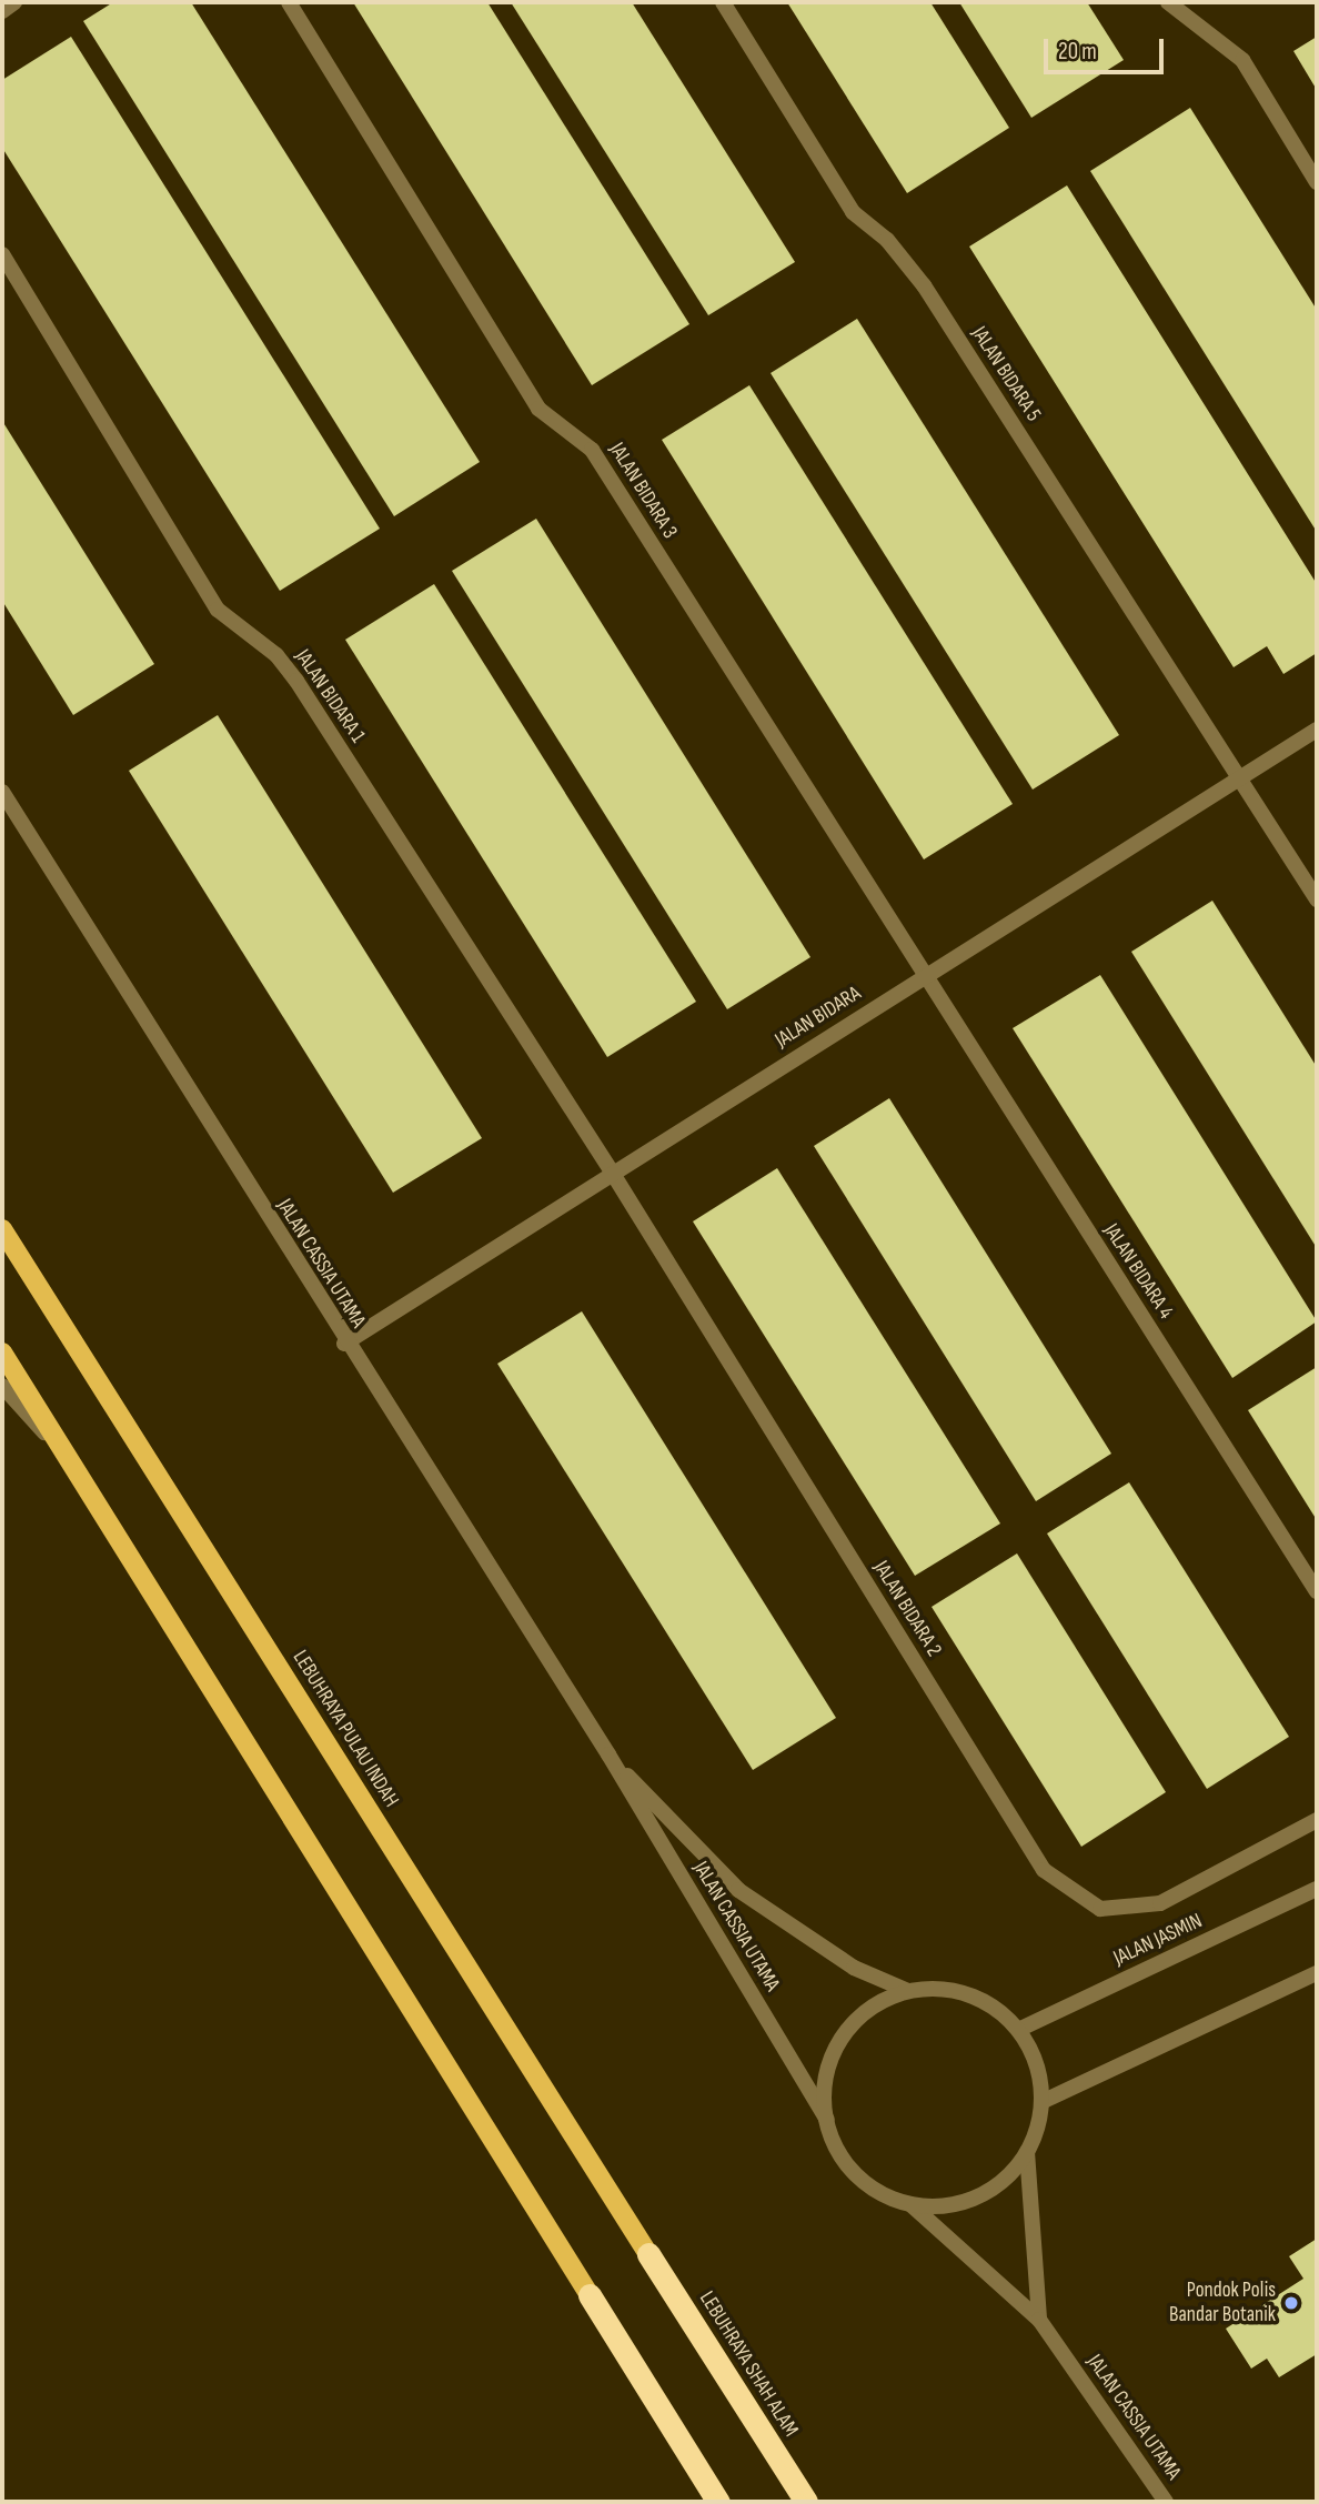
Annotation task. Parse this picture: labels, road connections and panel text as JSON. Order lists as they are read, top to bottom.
{
  "streets": {
    "highway": ["LEBUHRAYA SHAH ALAM"],
    "main road": ["LEBUHRAYA PULAU INDAH"],
    "street": [
      "JALAN BIDARA 5",
      "JALAN BIDARA 3",
      "JALAN BIDARA 1",
      "JALAN BIDARA",
      "JALAN CASSIA UTAMA",
      "JALAN BIDARA 4",
      "JALAN BIDARA 2",
      "JALAN JASMIN"
    ]
  },
  "crossings": [
    ["JALAN BIDARA 5", "JALAN BIDARA"],
    ["JALAN BIDARA 3", "JALAN BIDARA"],
    ["JALAN BIDARA 3", "JALAN BIDARA 4"],
    ["JALAN BIDARA 1", "JALAN BIDARA"],
    ["JALAN BIDARA 1", "JALAN BIDARA 2"],
    ["JALAN BIDARA", "JALAN CASSIA UTAMA"],
    ["JALAN BIDARA", "JALAN BIDARA 4"],
    ["JALAN BIDARA", "JALAN BIDARA 2"],
    ["JALAN CASSIA UTAMA", "JALAN JASMIN"],
    ["LEBUHRAYA PULAU INDAH", "LEBUHRAYA SHAH ALAM"]
  ],
  "places": ["Pondok Polis Bandar Botanik"],
  "scale_bar": "20 m"
}
